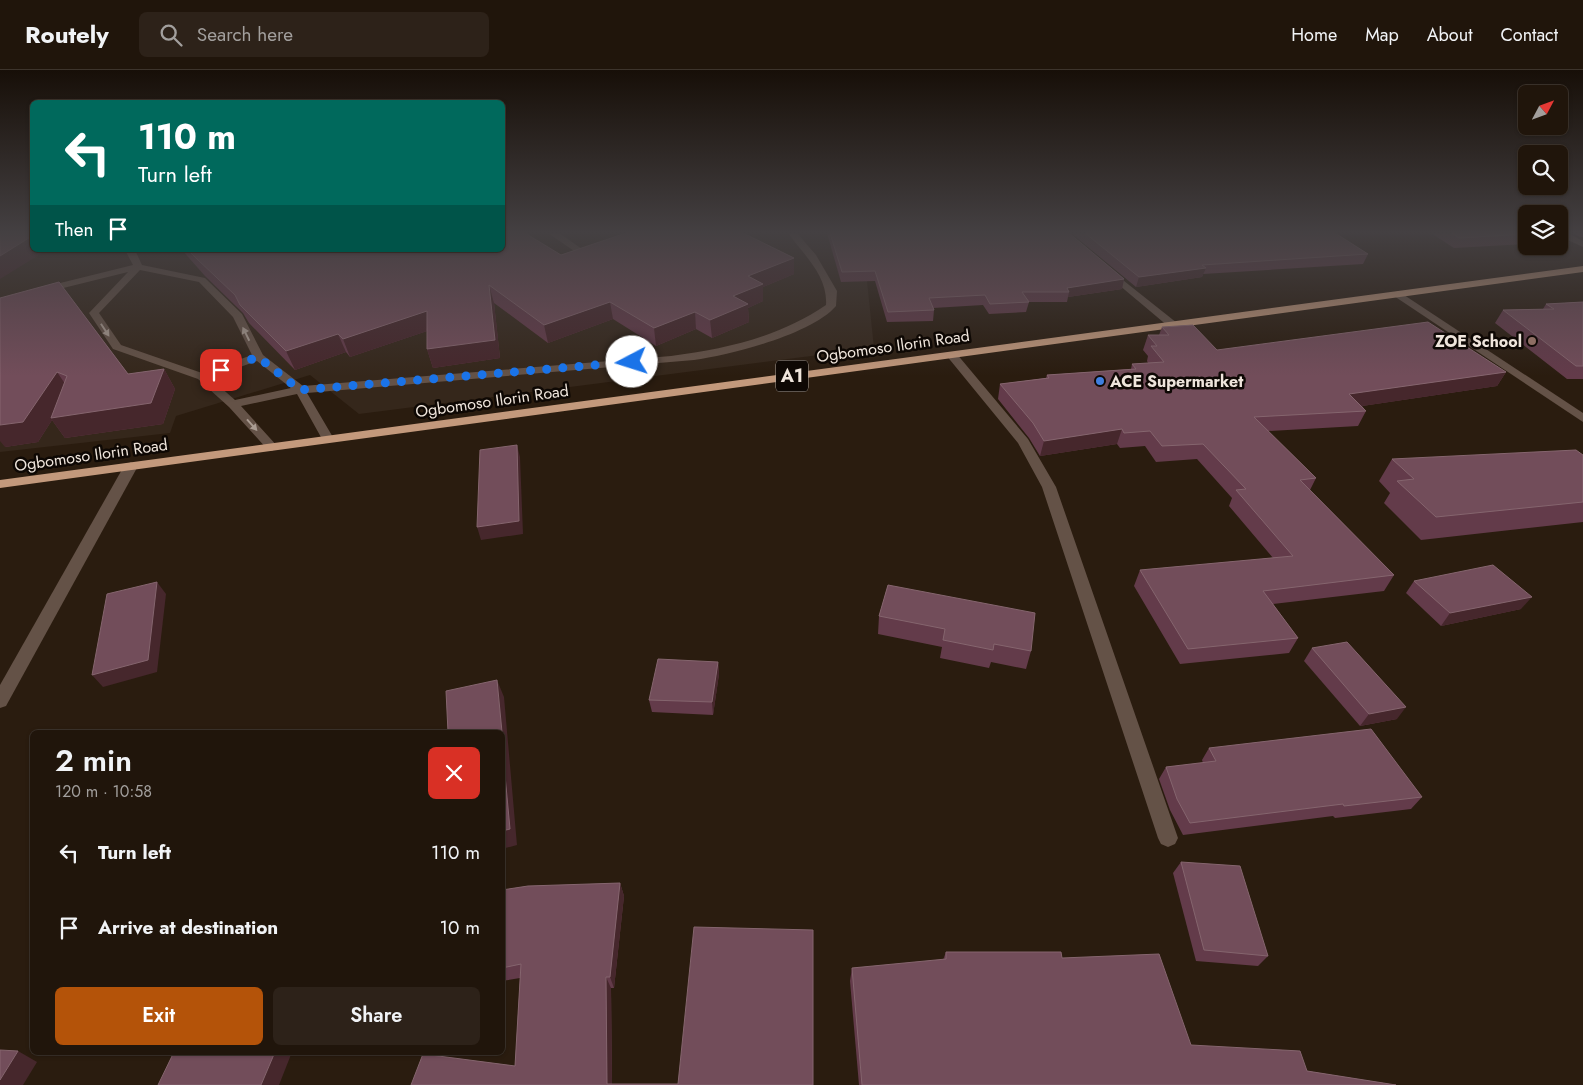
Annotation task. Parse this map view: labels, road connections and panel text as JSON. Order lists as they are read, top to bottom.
{
  "streets": {
    "highway": ["Ogbomoso Ilorin Road", "A1"]
  },
  "places": ["ZOE School", "ACE Supermarket"],
  "north": "top right",
  "page": {
    "header": "Routely",
    "search": "Search here",
    "nav": [
      "Home",
      "Map",
      "About",
      "Contact"
    ],
    "turn": ["110 m", "Turn left"],
    "then": "Then",
    "heading": ["2 min", "120 m · 10:58"],
    "list": [
      {
        "name": "Turn left",
        "value": "110 m"
      },
      {
        "name": "Arrive at destination",
        "value": "10 m"
      }
    ],
    "buttons": ["Exit", "Share"]
  }
}
